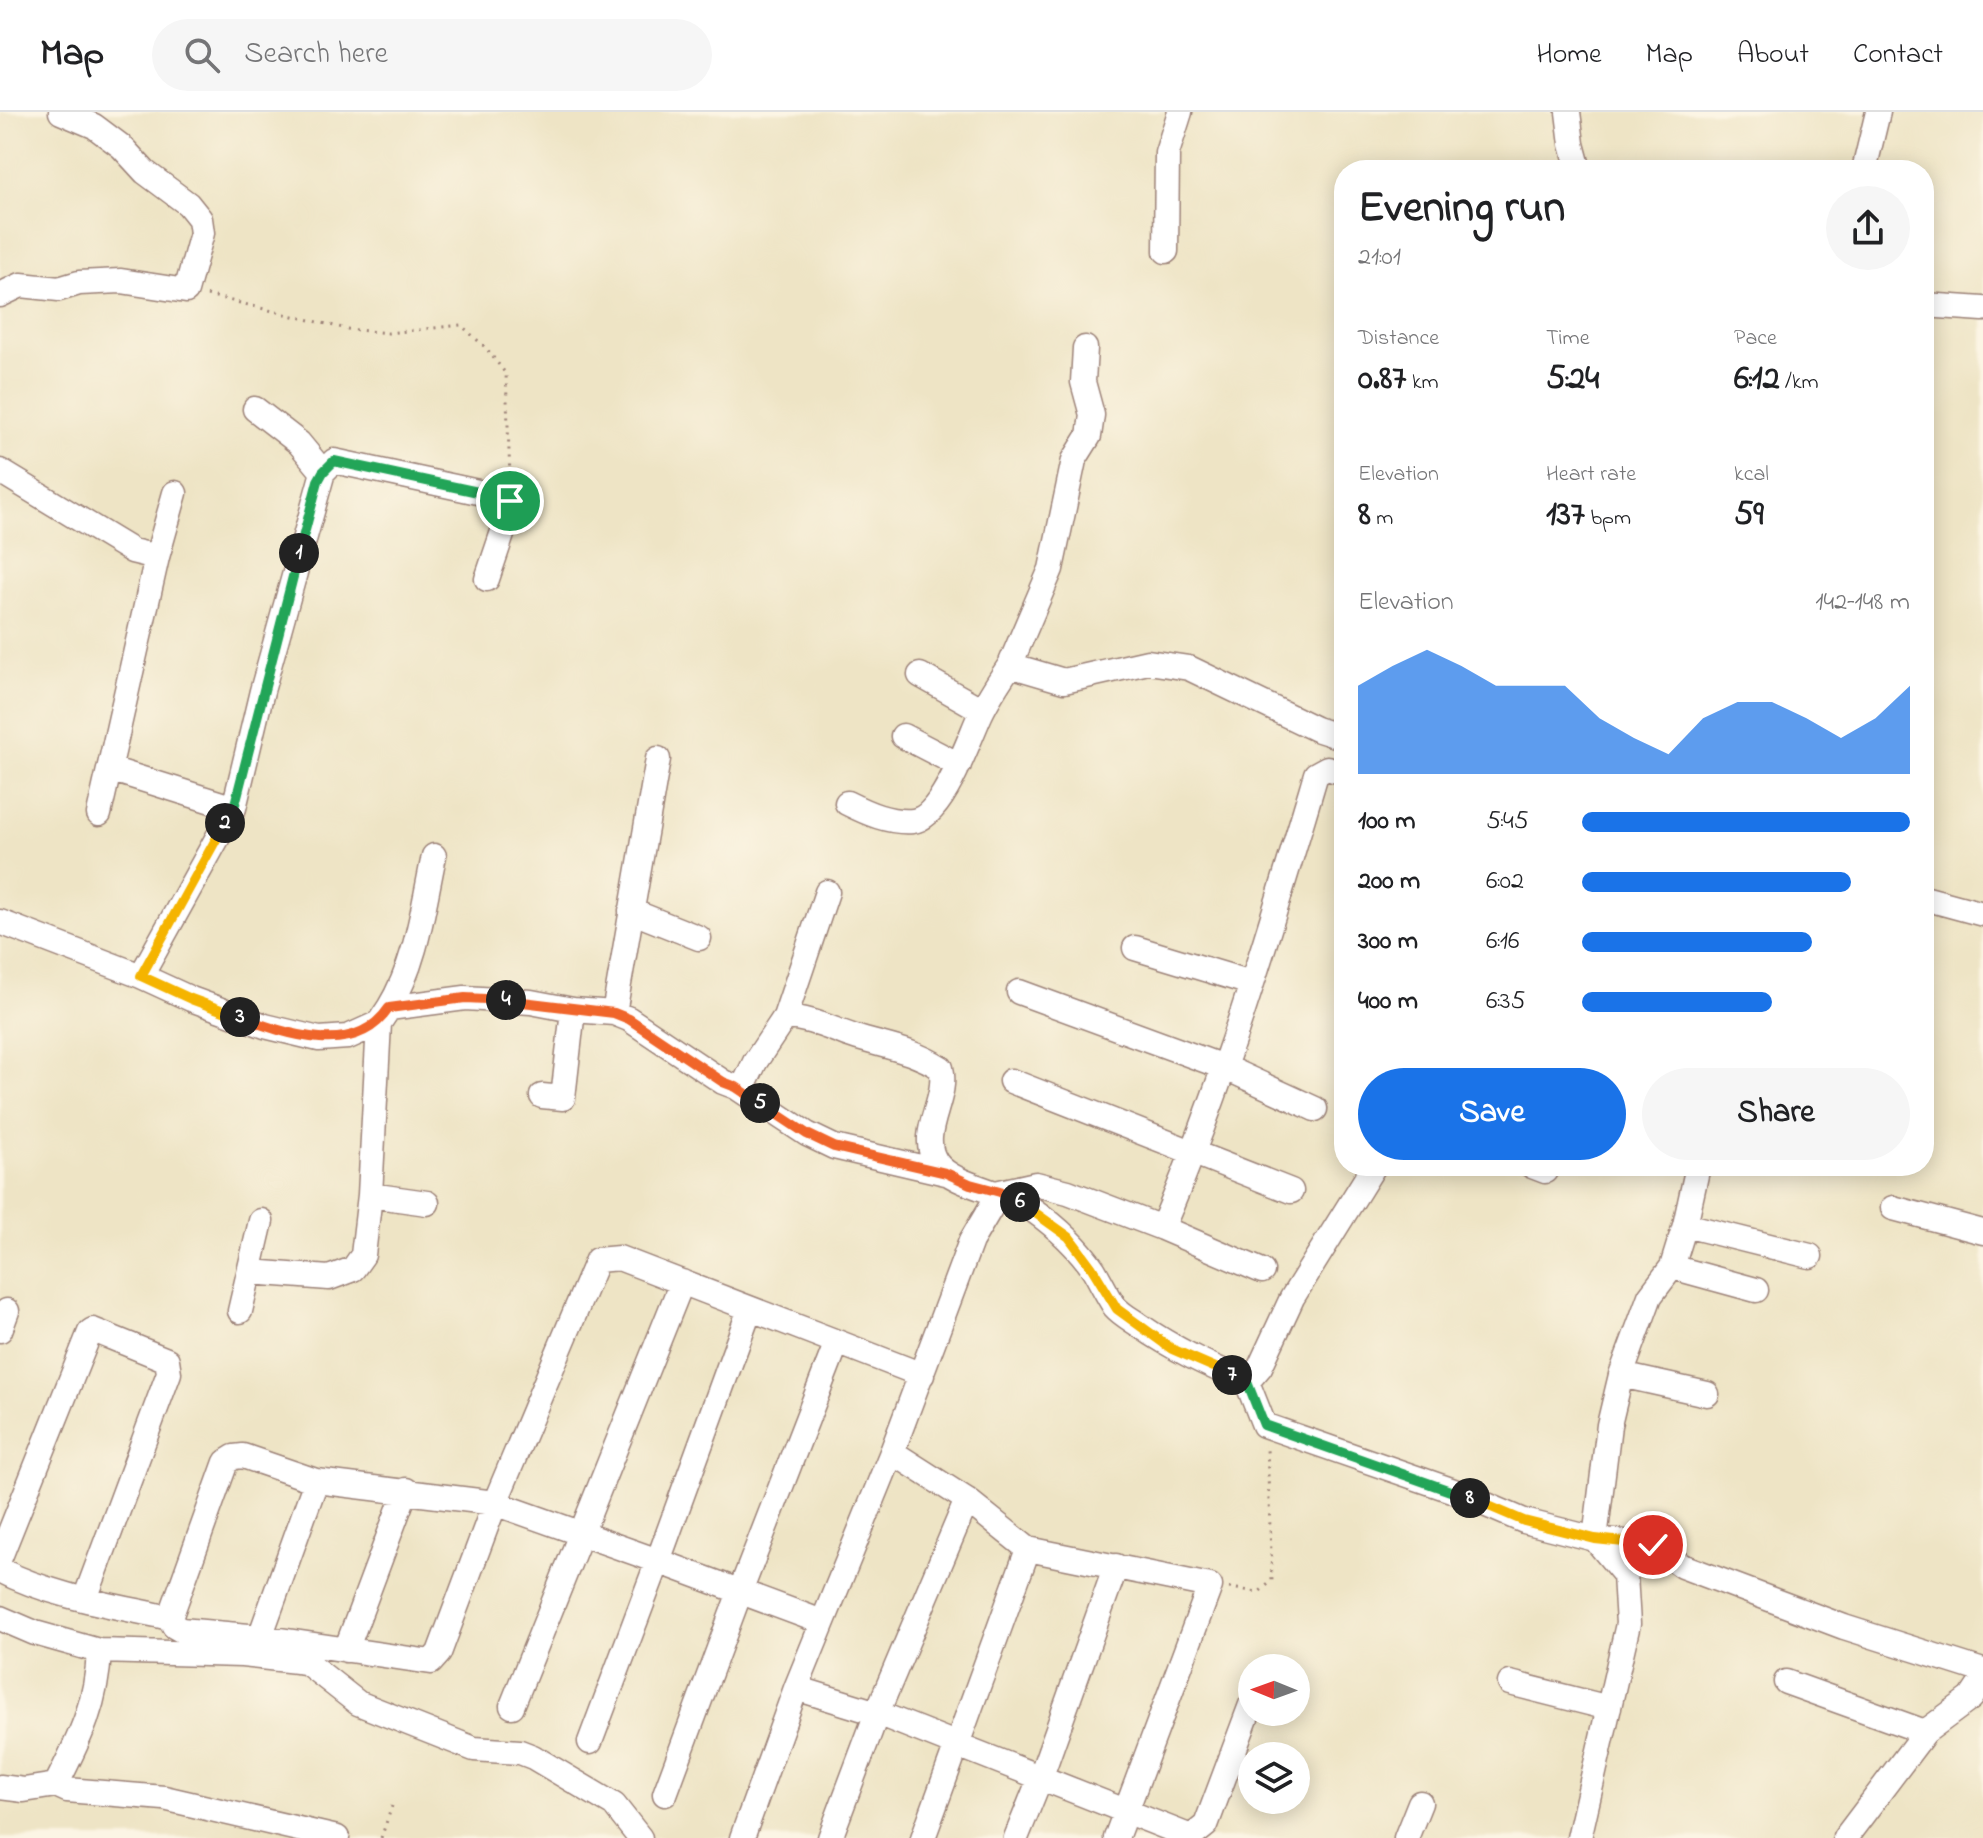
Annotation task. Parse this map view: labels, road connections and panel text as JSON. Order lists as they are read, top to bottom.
{
  "north": "left",
  "page": {
    "header": "Map",
    "search": "Search here",
    "nav": [
      "Home",
      "Map",
      "About",
      "Contact"
    ],
    "heading": ["Evening run", "21:01"],
    "stats": [
      ["Distance", "0.87 km"],
      ["Time", "5:24"],
      ["Pace", "6:12 /km"],
      ["Elevation", "8 m"],
      ["Heart rate", "137 bpm"],
      ["kcal", "59"]
    ],
    "pins": [
      "1",
      "2",
      "4",
      "3",
      "5",
      "6",
      "7",
      "8"
    ],
    "chart": ["Elevation", "142–148 m"],
    "list": [
      {
        "name": "100 m",
        "note": "5:45"
      },
      {
        "name": "200 m",
        "note": "6:02"
      },
      {
        "name": "300 m",
        "note": "6:16"
      },
      {
        "name": "400 m",
        "note": "6:35"
      }
    ],
    "buttons": ["Save", "Share"]
  }
}
